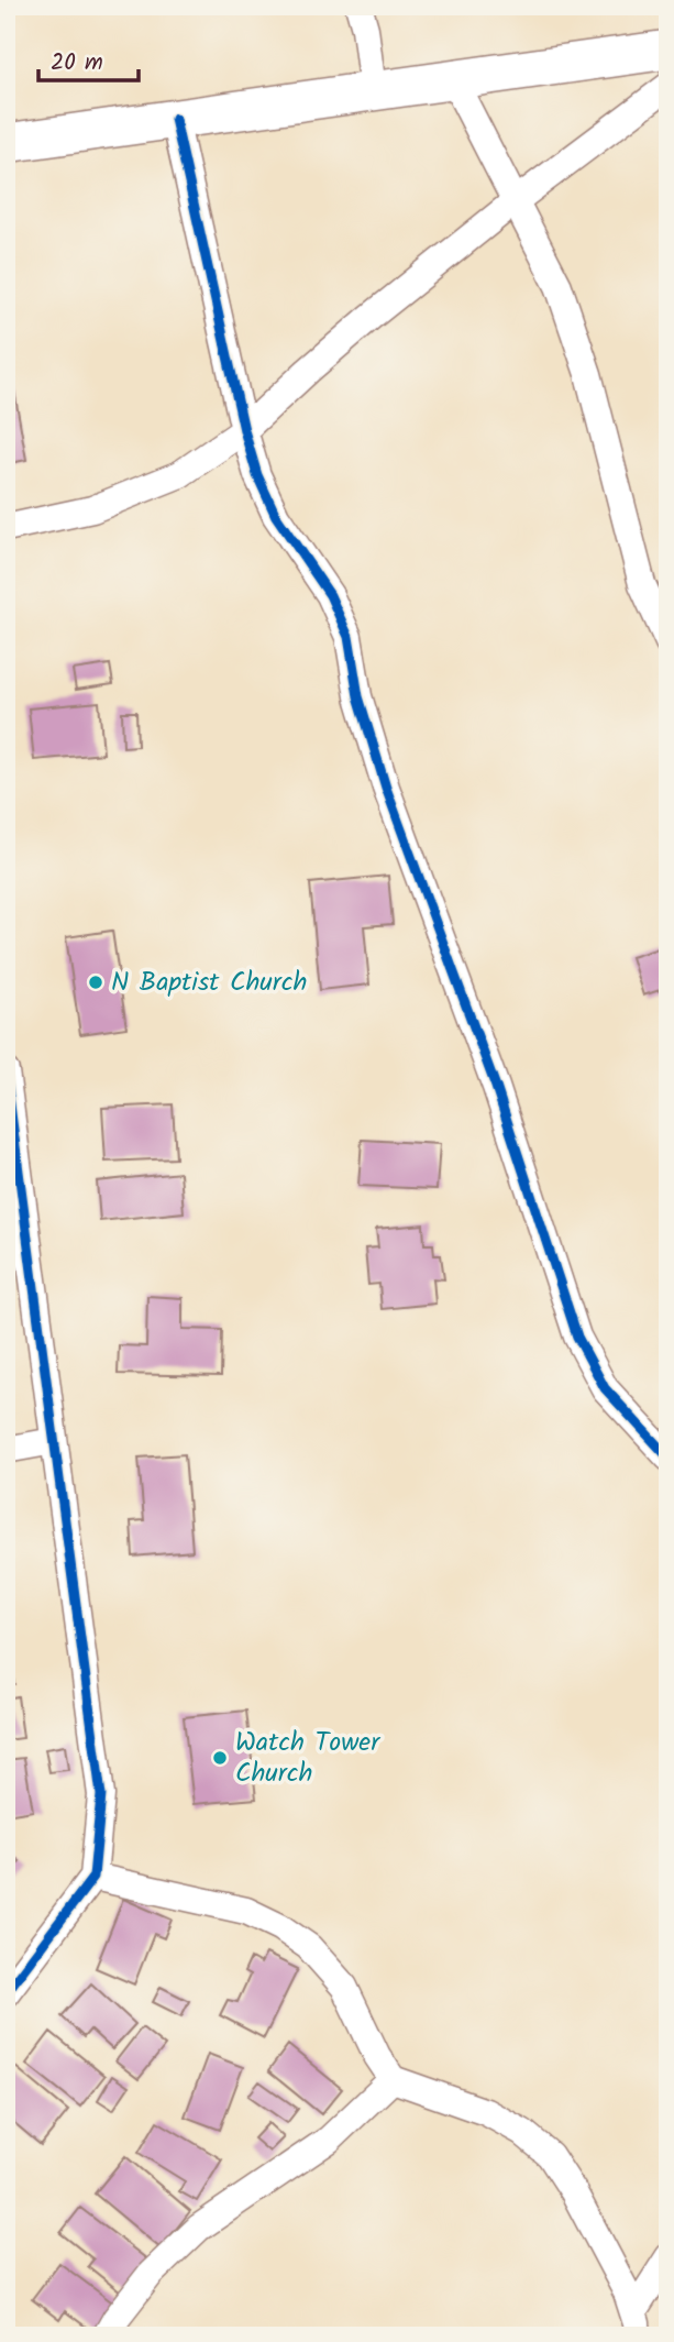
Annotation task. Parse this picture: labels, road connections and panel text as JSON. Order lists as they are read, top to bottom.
{
  "places": ["N Baptist Church", "Watch Tower Church"],
  "scale_bar": "20 m"
}
